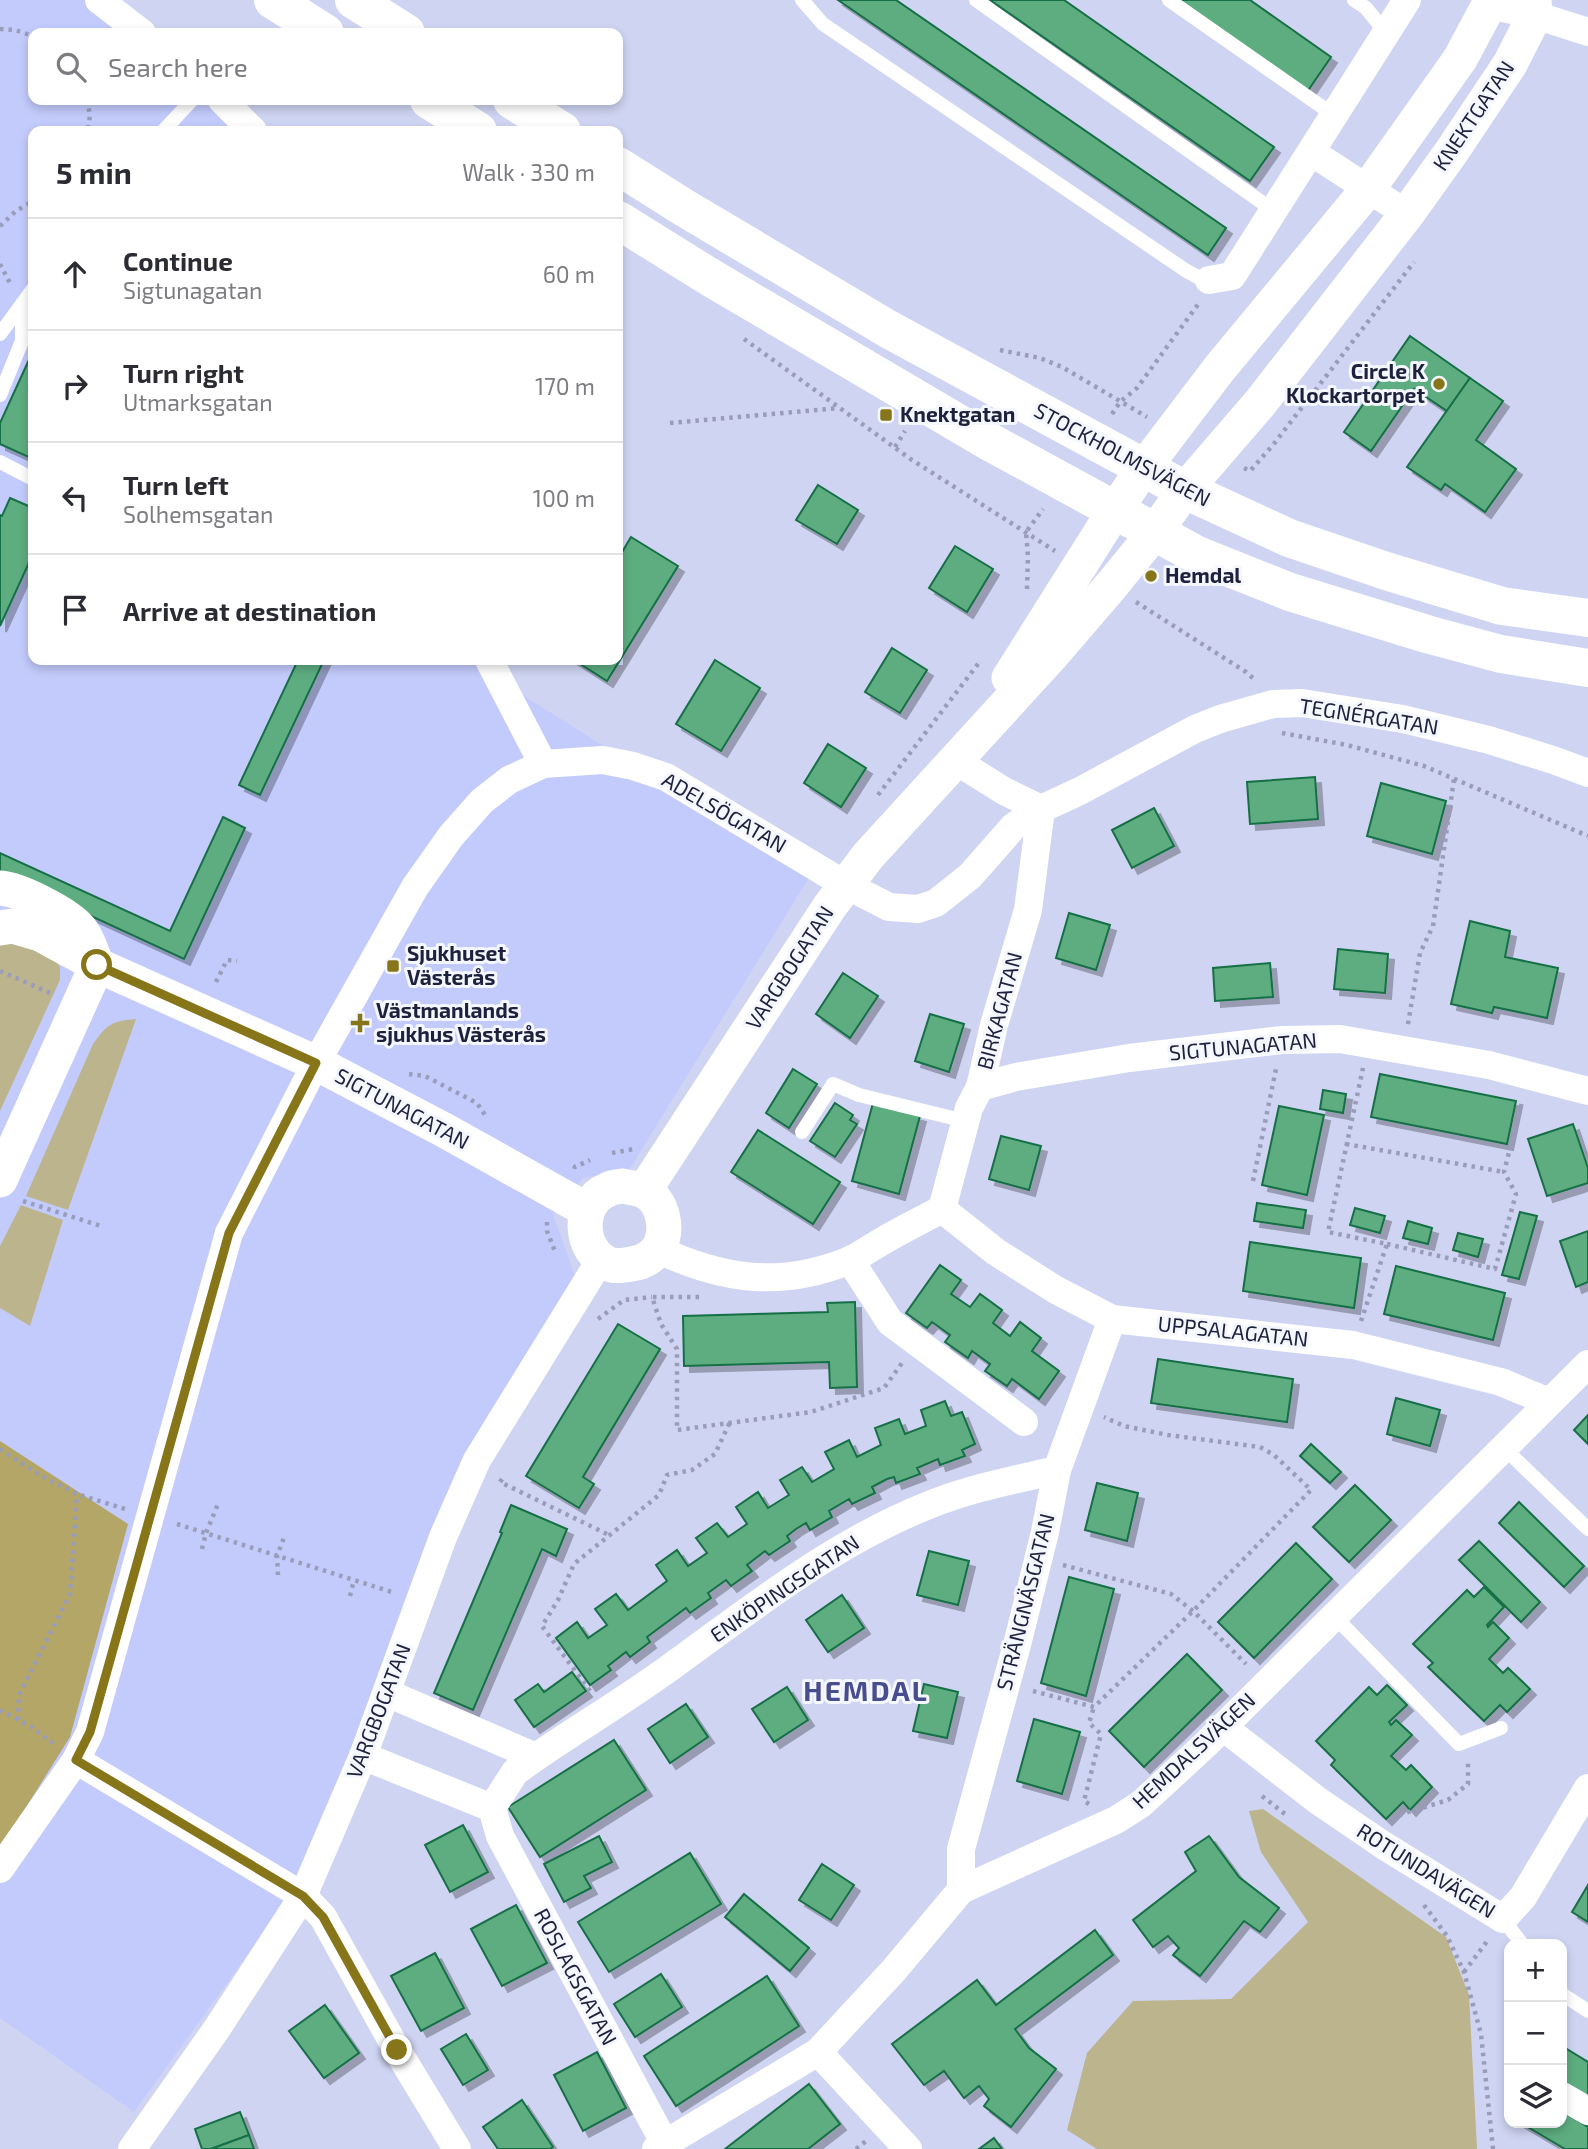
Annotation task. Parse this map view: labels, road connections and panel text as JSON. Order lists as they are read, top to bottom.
{
  "streets": {
    "main road": ["STOCKHOLMSVÄGEN"],
    "street": [
      "KNEKTGATAN",
      "TEGNÉRGATAN",
      "ADELSÖGATAN",
      "VARGBOGATAN",
      "BIRKAGATAN",
      "SIGTUNAGATAN",
      "UPPSALAGATAN",
      "ENKÖPINGSGATAN",
      "STRÄNGNÄSGATAN",
      "HEMDALSVÄGEN",
      "ROTUNDAVÄGEN",
      "ROSLAGSGATAN"
    ]
  },
  "crossings": [
    ["KNEKTGATAN", "STOCKHOLMSVÄGEN"],
    ["KNEKTGATAN", "VARGBOGATAN"],
    ["STOCKHOLMSVÄGEN", "VARGBOGATAN"],
    ["TEGNÉRGATAN", "ADELSÖGATAN"],
    ["TEGNÉRGATAN", "VARGBOGATAN"],
    ["TEGNÉRGATAN", "BIRKAGATAN"],
    ["ADELSÖGATAN", "VARGBOGATAN"],
    ["VARGBOGATAN", "SIGTUNAGATAN"],
    ["BIRKAGATAN", "SIGTUNAGATAN"],
    ["BIRKAGATAN", "UPPSALAGATAN"],
    ["UPPSALAGATAN", "STRÄNGNÄSGATAN"],
    ["UPPSALAGATAN", "HEMDALSVÄGEN"],
    ["ENKÖPINGSGATAN", "STRÄNGNÄSGATAN"],
    ["STRÄNGNÄSGATAN", "HEMDALSVÄGEN"],
    ["HEMDALSVÄGEN", "ROTUNDAVÄGEN"],
    ["HEMDALSVÄGEN", "ROSLAGSGATAN"]
  ],
  "districts": ["HEMDAL"],
  "places": {
    "other": ["Circle K Klockartorpet", "Hemdal"],
    "transit": ["Knektgatan", "Sjukhuset Västerås"],
    "health": ["Västmanlands sjukhus Västerås"]
  },
  "page": {
    "search": "Search here",
    "heading": ["5 min", "Walk · 330 m"],
    "list": [
      ["Continue", "Sigtunagatan", "60 m"],
      ["Turn right", "Utmarksgatan", "170 m"],
      ["Turn left", "Solhemsgatan", "100 m"],
      "Arrive at destination"
    ],
    "map_buttons": ["+", "−"]
  }
}
